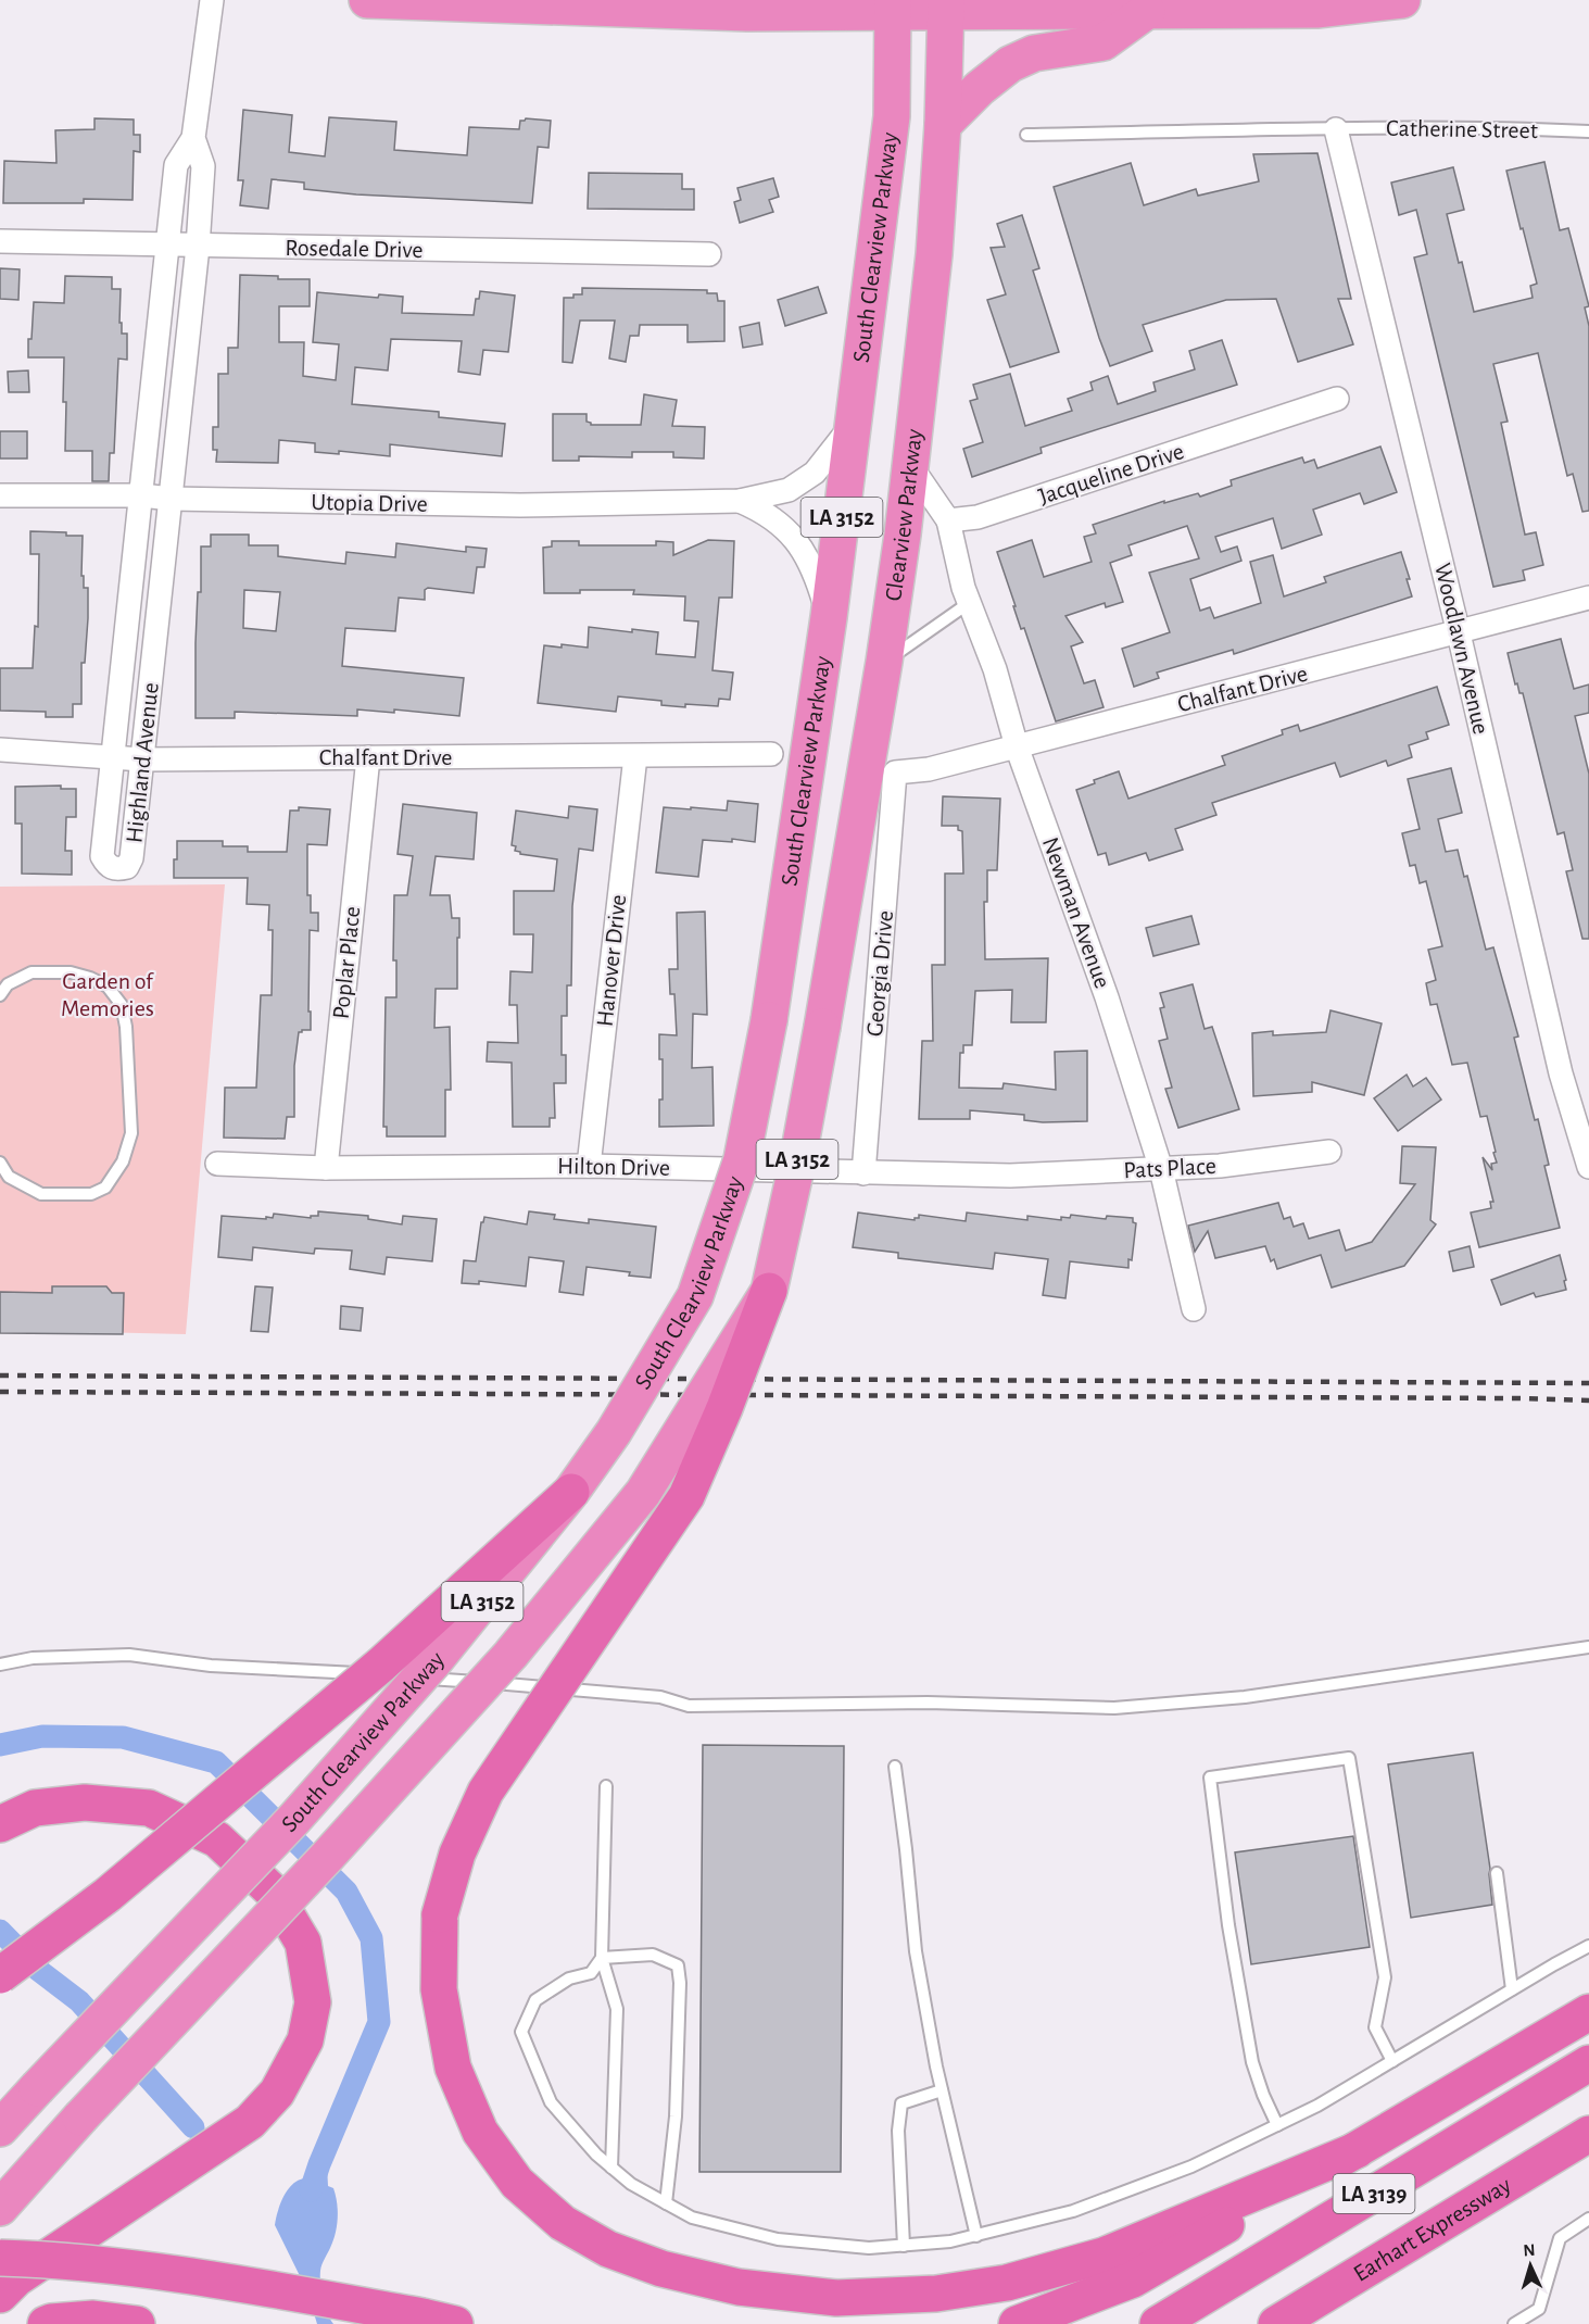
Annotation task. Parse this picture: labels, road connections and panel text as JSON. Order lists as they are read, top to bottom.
{
  "streets": {
    "highway": [
      "South Clearview Parkway",
      "Clearview Parkway",
      "LA 3152",
      "LA 3139",
      "Earhart Expressway"
    ],
    "street": [
      "Rosedale Drive",
      "Jacqueline Drive",
      "Utopia Drive",
      "Woodlawn Avenue",
      "Chalfant Drive",
      "Highland Avenue",
      "Newman Avenue",
      "Hanover Drive",
      "Poplar Place",
      "Georgia Drive",
      "Hilton Drive",
      "Pats Place"
    ],
    "lane": ["Catherine Street"]
  },
  "crossings": [
    ["Catherine Street", "Woodlawn Avenue"],
    ["South Clearview Parkway", "Utopia Drive"],
    ["Rosedale Drive", "Highland Avenue"],
    ["Jacqueline Drive", "Newman Avenue"],
    ["Utopia Drive", "Highland Avenue"],
    ["Clearview Parkway", "LA 3152"],
    ["Woodlawn Avenue", "Chalfant Drive"],
    ["Chalfant Drive", "Highland Avenue"],
    ["Chalfant Drive", "Newman Avenue"],
    ["Chalfant Drive", "Hanover Drive"],
    ["Chalfant Drive", "Poplar Place"],
    ["Chalfant Drive", "Georgia Drive"],
    ["Newman Avenue", "Pats Place"],
    ["Hanover Drive", "Hilton Drive"],
    ["Poplar Place", "Hilton Drive"],
    ["Georgia Drive", "Hilton Drive"],
    ["Hilton Drive", "Pats Place"]
  ],
  "parks": ["Garden of Memories"],
  "north": "top"
}
